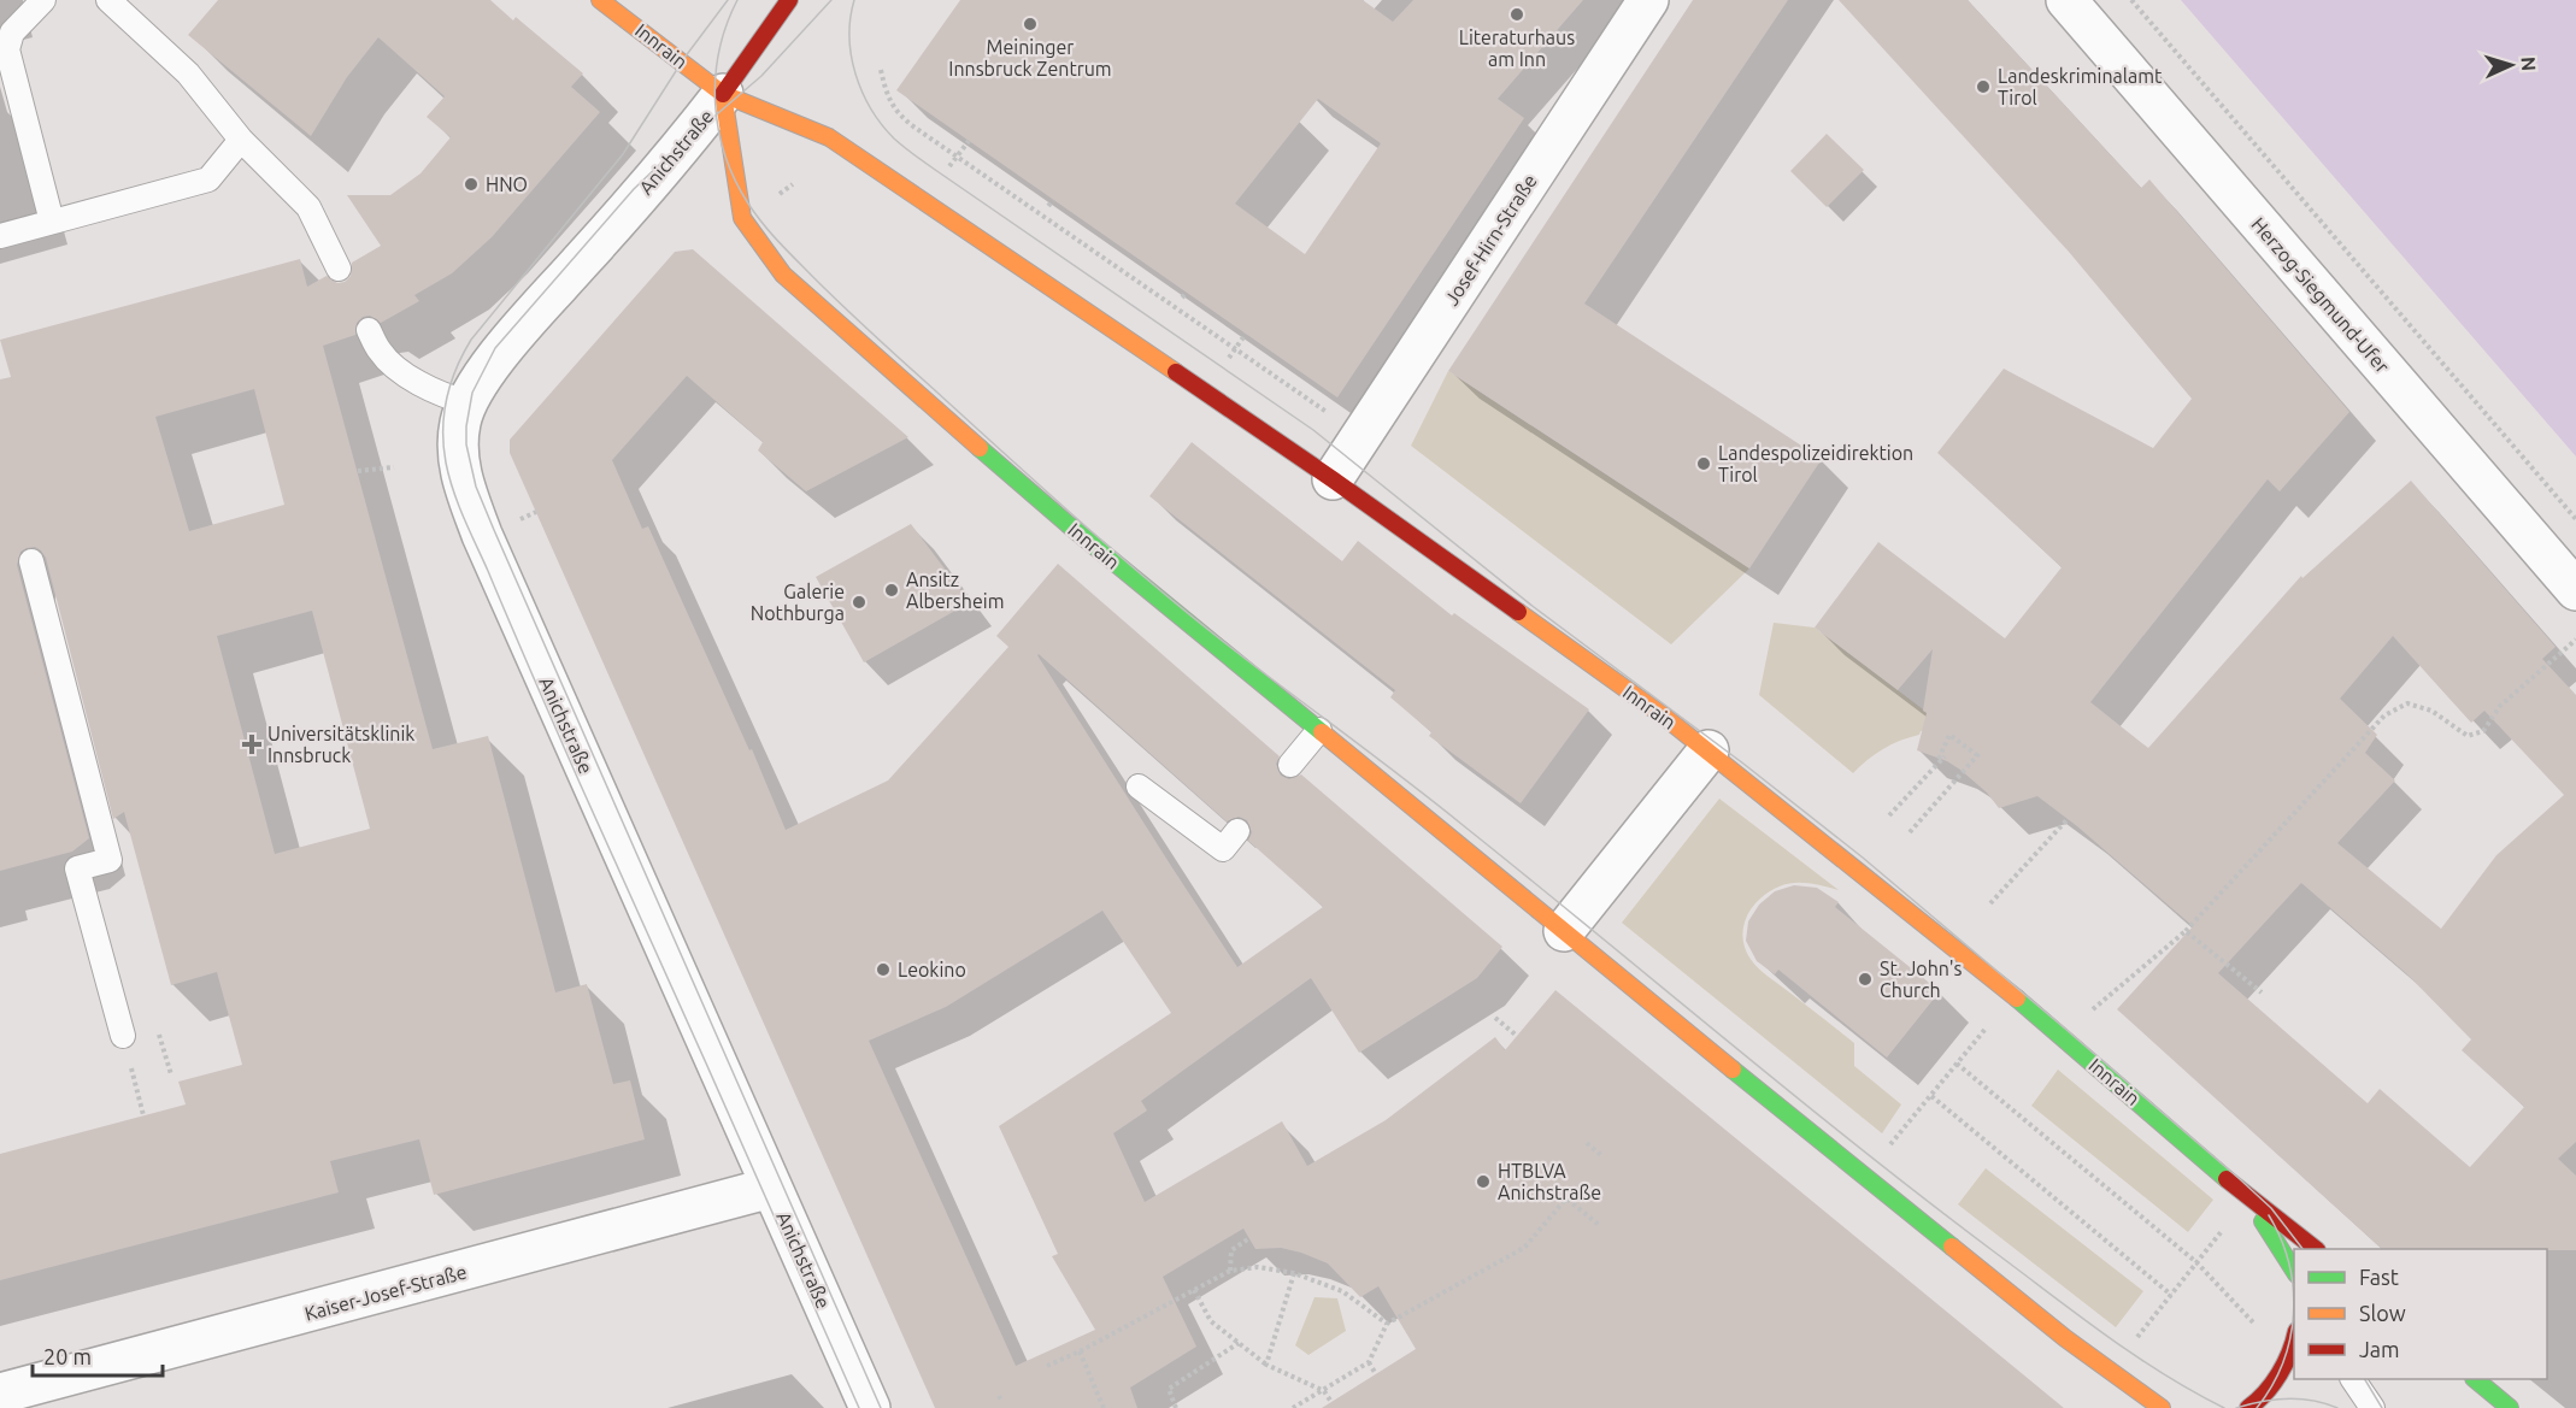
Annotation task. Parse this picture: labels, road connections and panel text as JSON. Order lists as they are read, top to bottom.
{
  "streets": {
    "main road": ["Innrain"],
    "street": [
      "Anichstraße",
      "Josef-Hirn-Straße",
      "Herzog-Siegmund-Ufer",
      "Kaiser-Josef-Straße"
    ]
  },
  "crossings": [
    ["Innrain", "Anichstraße"],
    ["Innrain", "Josef-Hirn-Straße"],
    ["Anichstraße", "Kaiser-Josef-Straße"]
  ],
  "places": {
    "other": [
      "Literaturhaus am Inn",
      "Meininger Innsbruck Zentrum",
      "Landeskriminalamt Tirol",
      "HNO",
      "Landespolizeidirektion Tirol",
      "Ansitz Albersheim",
      "Galerie Nothburga",
      "Leokino",
      "St. John's Church",
      "HTBLVA Anichstraße"
    ],
    "health": ["Universitätsklinik Innsbruck"]
  },
  "legend": ["Fast", "Slow", "Jam"],
  "scale_bar": "20 m",
  "north": "right"
}
